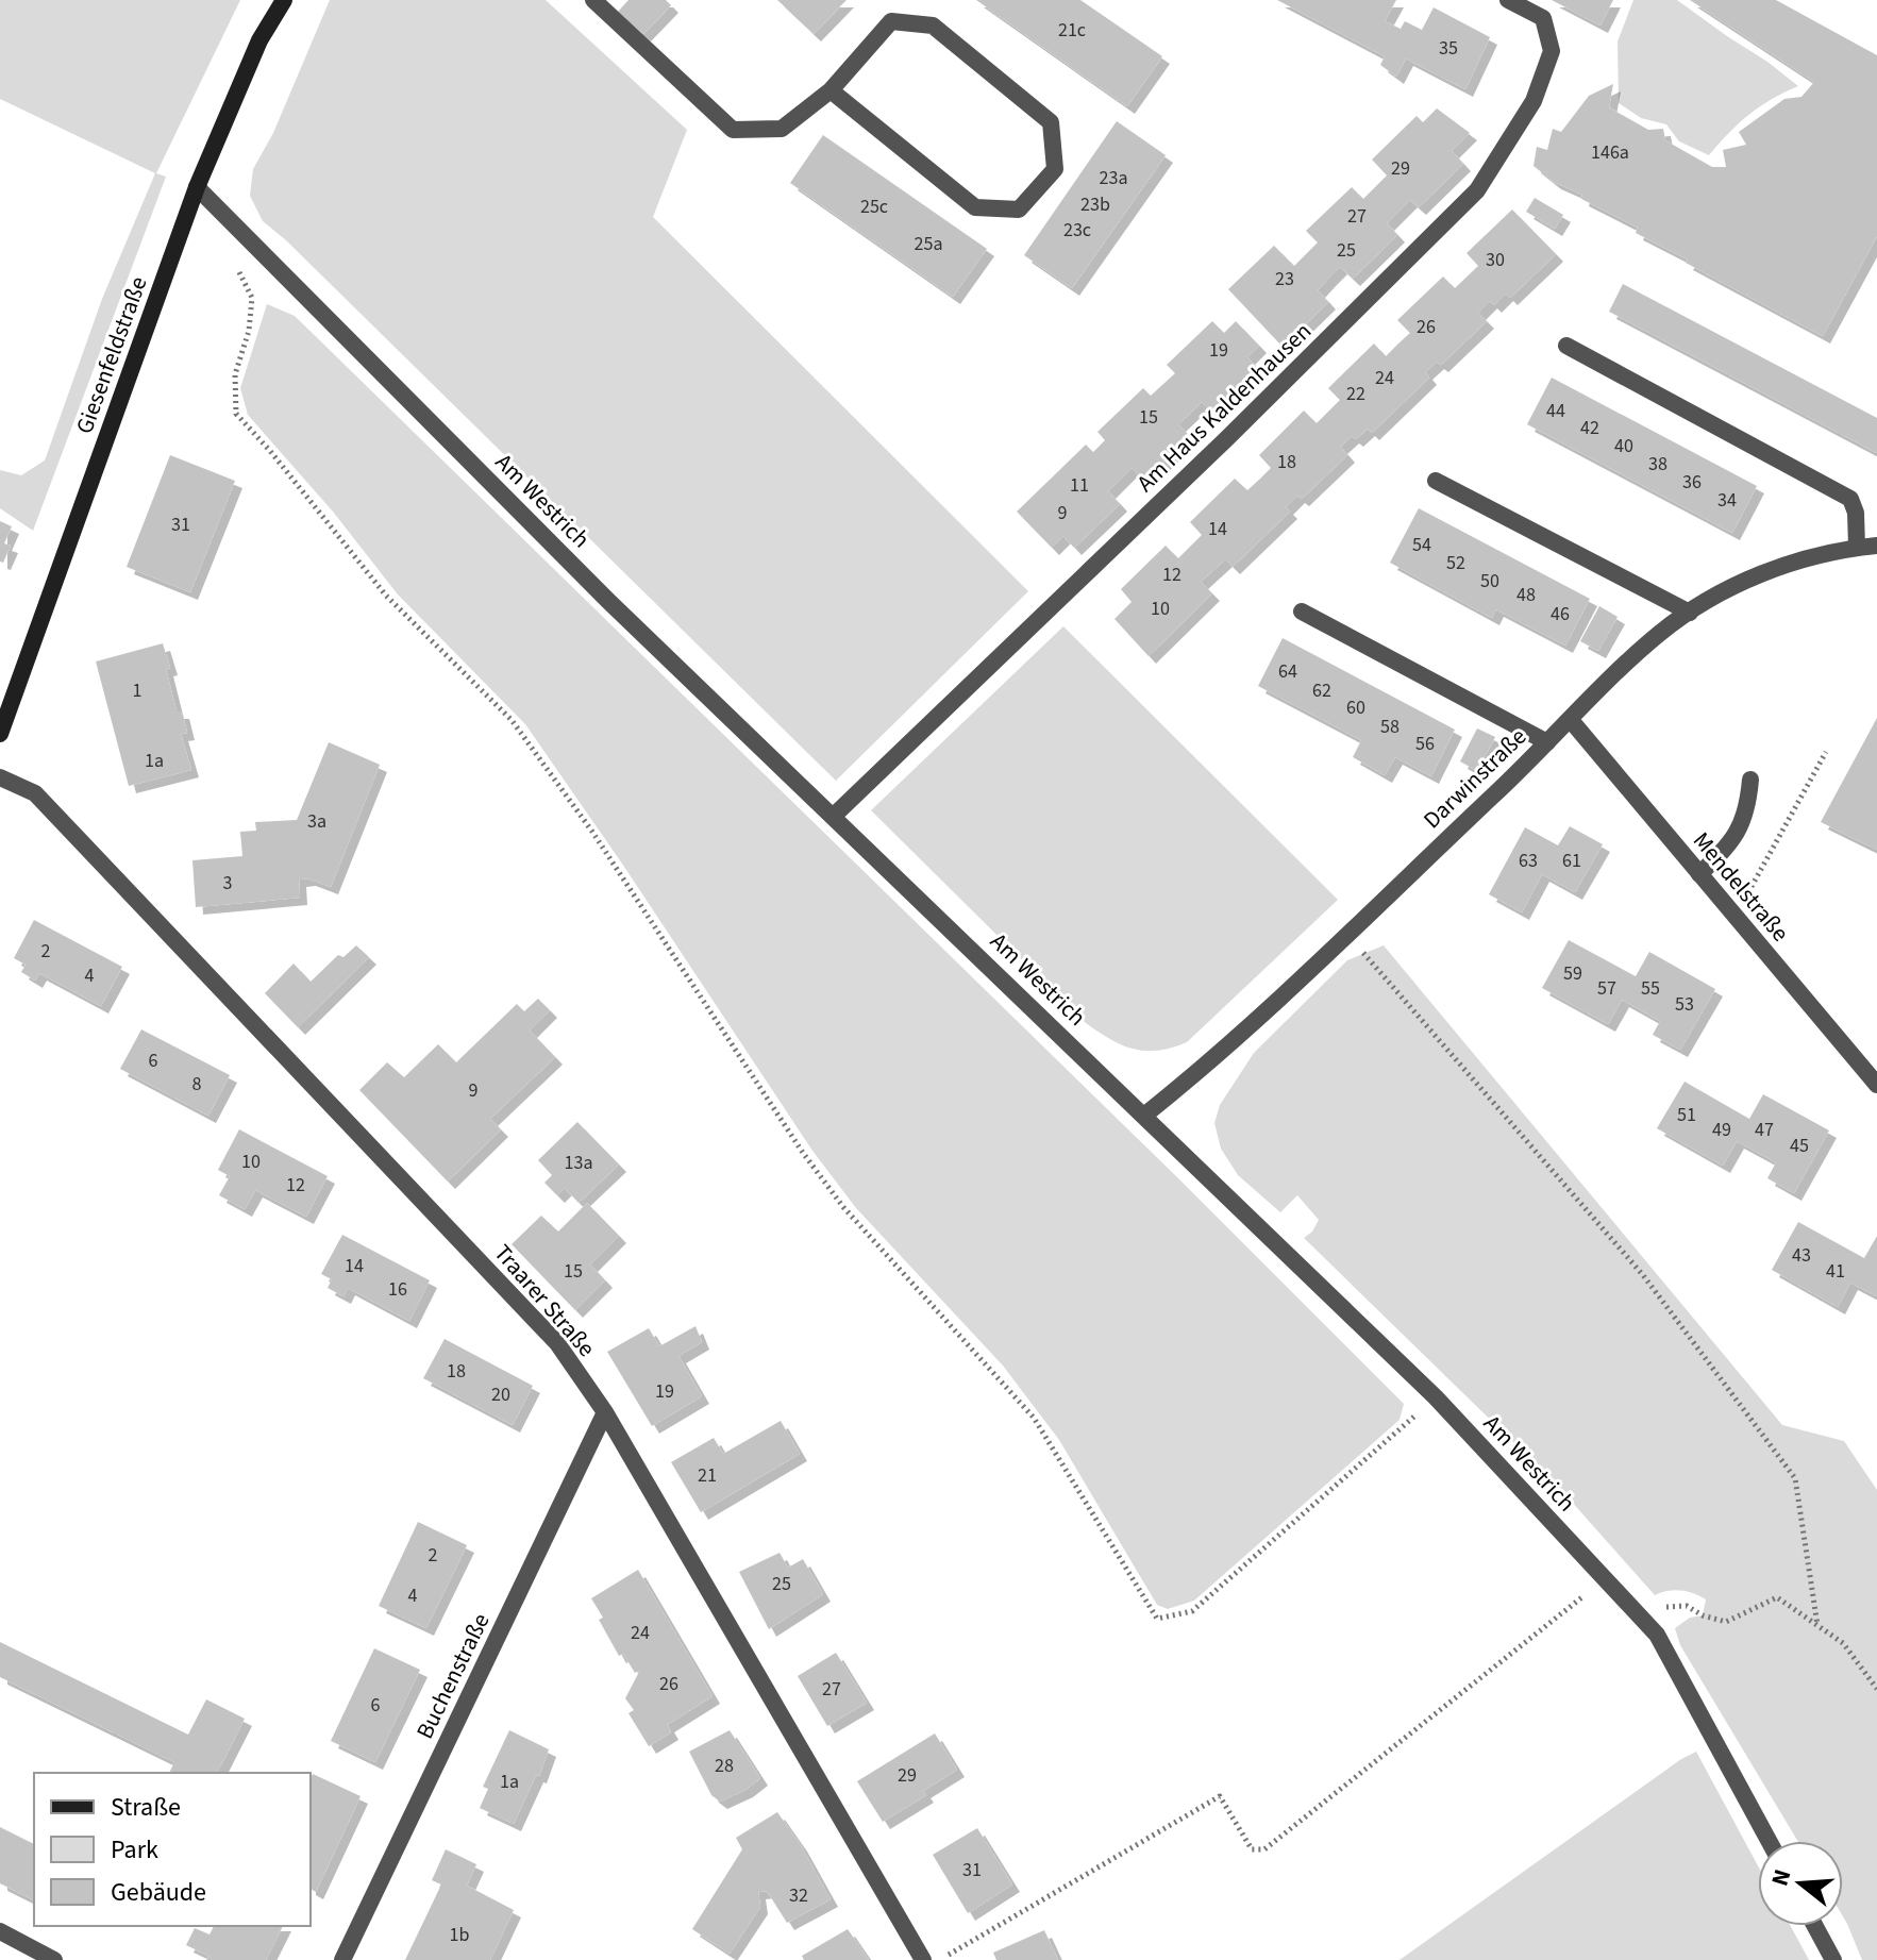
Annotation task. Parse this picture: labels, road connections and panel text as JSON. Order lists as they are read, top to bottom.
{
  "streets": {
    "main road": ["Giesenfeldstraße"],
    "street": [
      "Am Haus Kaldenhausen",
      "Am Westrich",
      "Darwinstraße",
      "Mendelstraße",
      "Traarer Straße",
      "Buchenstraße"
    ]
  },
  "crossings": [
    ["Giesenfeldstraße", "Am Westrich"],
    ["Am Haus Kaldenhausen", "Am Westrich"],
    ["Am Westrich", "Darwinstraße"],
    ["Darwinstraße", "Mendelstraße"],
    ["Traarer Straße", "Buchenstraße"]
  ],
  "house_numbers": [
    "21c",
    "35",
    "146a",
    "29",
    "23a",
    "23b",
    "25c",
    "27",
    "23c",
    "25a",
    "25",
    "30",
    "23",
    "26",
    "19",
    "24",
    "22",
    "44",
    "15",
    "42",
    "40",
    "18",
    "38",
    "36",
    "11",
    "34",
    "9",
    "31",
    "14",
    "54",
    "52",
    "12",
    "50",
    "48",
    "10",
    "46",
    "64",
    "1",
    "62",
    "60",
    "58",
    "56",
    "1a",
    "3a",
    "63",
    "61",
    "3",
    "2",
    "59",
    "4",
    "57",
    "55",
    "53",
    "6",
    "8",
    "9",
    "51",
    "49",
    "47",
    "45",
    "10",
    "13a",
    "12",
    "43",
    "14",
    "15",
    "41",
    "16",
    "18",
    "19",
    "20",
    "21",
    "2",
    "25",
    "4",
    "24",
    "26",
    "27",
    "6",
    "28",
    "29",
    "1a",
    "31",
    "32",
    "1b"
  ],
  "legend": ["Straße", "Park", "Gebäude"],
  "north": "left"
}
